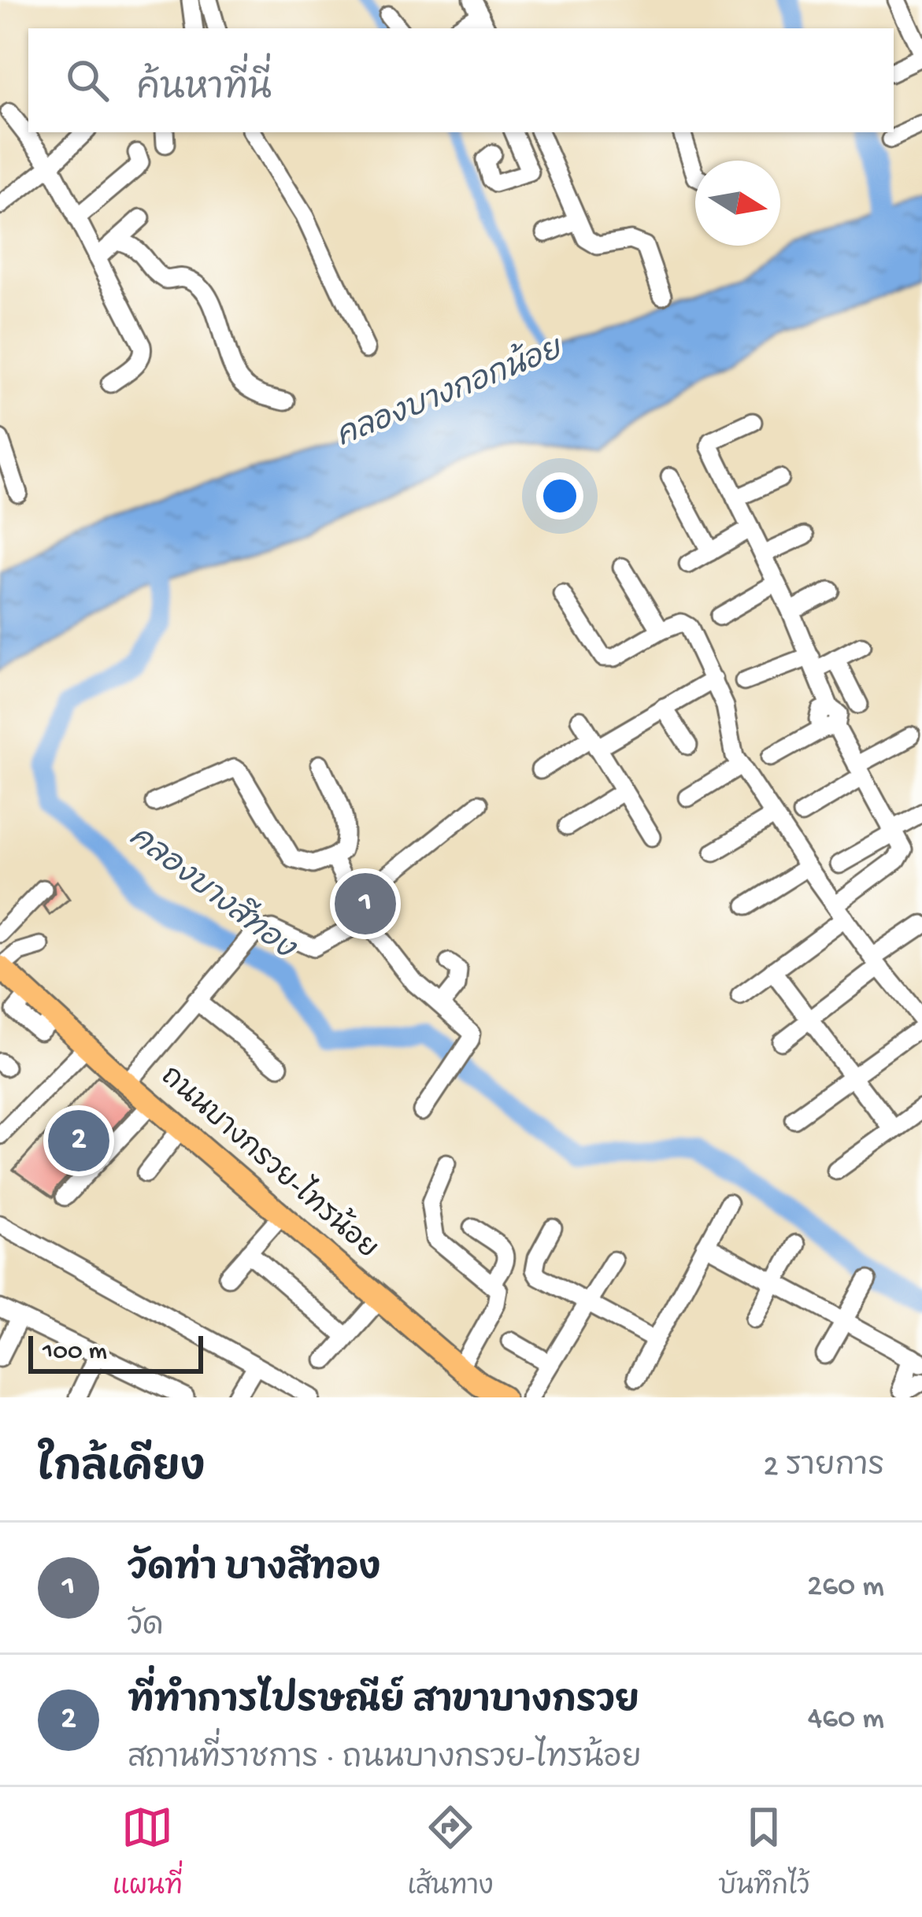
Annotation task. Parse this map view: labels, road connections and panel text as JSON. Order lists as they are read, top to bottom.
{
  "streets": {
    "main road": ["ถนนบางกรวย-ไทรน้อย"]
  },
  "water": ["คลองบางกอกน้อย", "คลองบางสีทอง"],
  "scale_bar": "100 m",
  "north": "right",
  "page": {
    "search": "ค้นหาที่นี่",
    "pins": ["1", "2"],
    "scale": "100 m",
    "heading": ["ใกล้เคียง", "2 รายการ"],
    "list": [
      {
        "mark": "1",
        "name": "วัดท่า บางสีทอง",
        "note": "วัด",
        "value": "260 m"
      },
      {
        "mark": "2",
        "name": "ที่ทำการไปรษณีย์ สาขาบางกรวย",
        "note": "สถานที่ราชการ · ถนนบางกรวย-ไทรน้อย",
        "value": "460 m"
      }
    ],
    "nav": ["แผนที่", "เส้นทาง", "บันทึกไว้"]
  }
}
